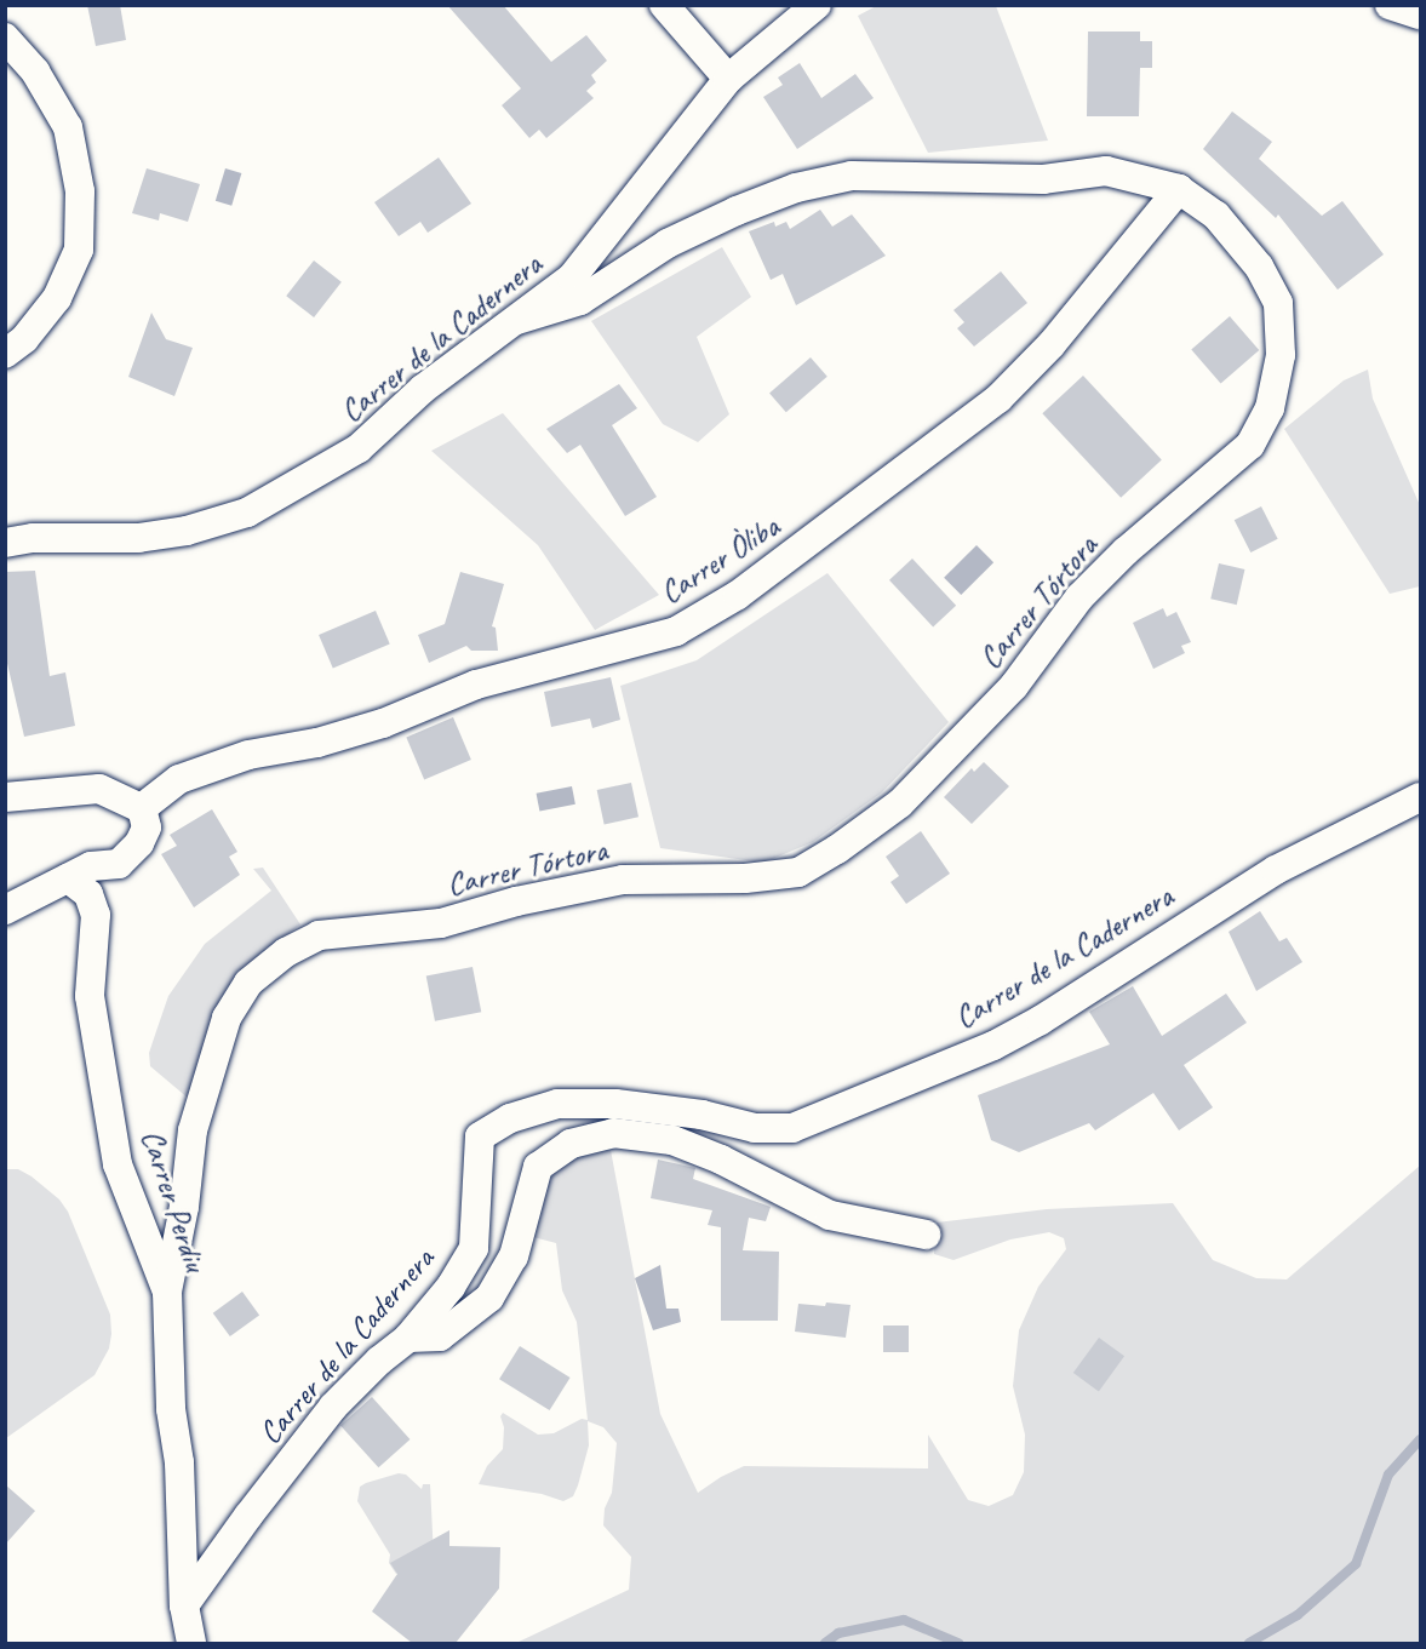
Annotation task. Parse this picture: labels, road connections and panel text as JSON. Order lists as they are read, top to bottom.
{
  "streets": {
    "street": [
      "Carrer de la Cadernera",
      "Carrer Òliba",
      "Carrer Tórtora",
      "Carrer Perdiu"
    ]
  },
  "crossings": [
    ["Carrer de la Cadernera", "Carrer Tórtora"],
    ["Carrer de la Cadernera", "Carrer Perdiu"],
    ["Carrer Òliba", "Carrer Tórtora"],
    ["Carrer Tórtora", "Carrer Perdiu"]
  ]
}
